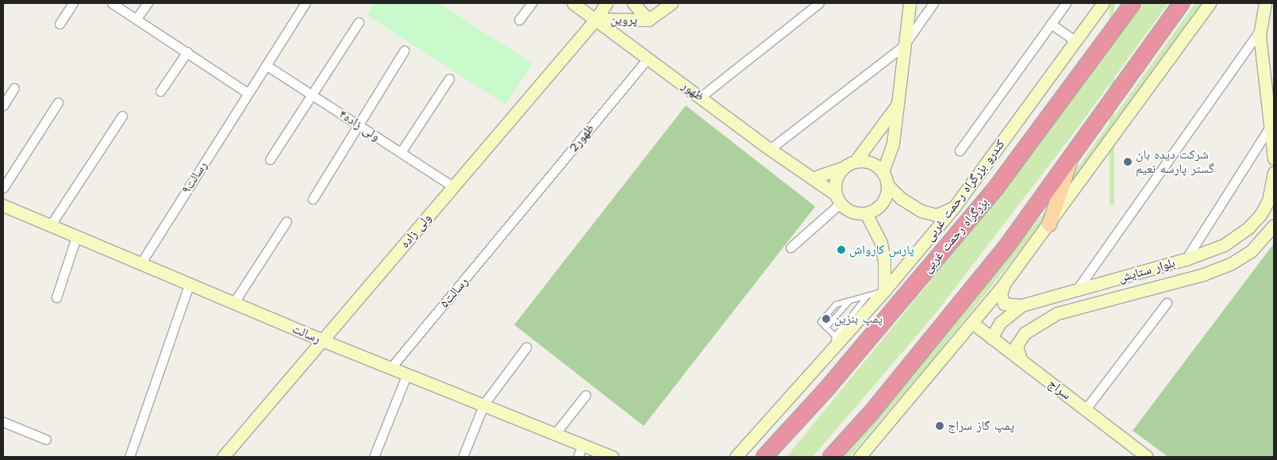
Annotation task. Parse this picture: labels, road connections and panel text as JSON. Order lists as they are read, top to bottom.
{
  "streets": {
    "highway": ["بزرگراه رحمت غربی"],
    "street": [
      "پروین",
      "ظهور",
      "ولی زاده۴",
      "2ظهور",
      "رسالت۹",
      "کندرو بزرگراه رحمت غربی",
      "ولی زاده",
      "بلوار ستایش",
      "رسالت۵",
      "رسالت",
      "سراج"
    ]
  },
  "crossings": [
    ["پروین", "ظهور"],
    ["پروین", "ولی زاده"],
    ["ظهور", "2ظهور"],
    ["ظهور", "ولی زاده"],
    ["ولی زاده۴", "رسالت۹"],
    ["ولی زاده۴", "ولی زاده"],
    ["2ظهور", "رسالت۵"],
    ["رسالت۹", "رسالت"],
    ["ولی زاده", "رسالت"],
    ["بلوار ستایش", "سراج"],
    ["رسالت۵", "رسالت"]
  ],
  "places": [
    "شرکت دیده بان گستر پارسه نعیم",
    "پارس کارواش",
    "پمپ بنزین",
    "پمپ گاز سراج"
  ]
}
